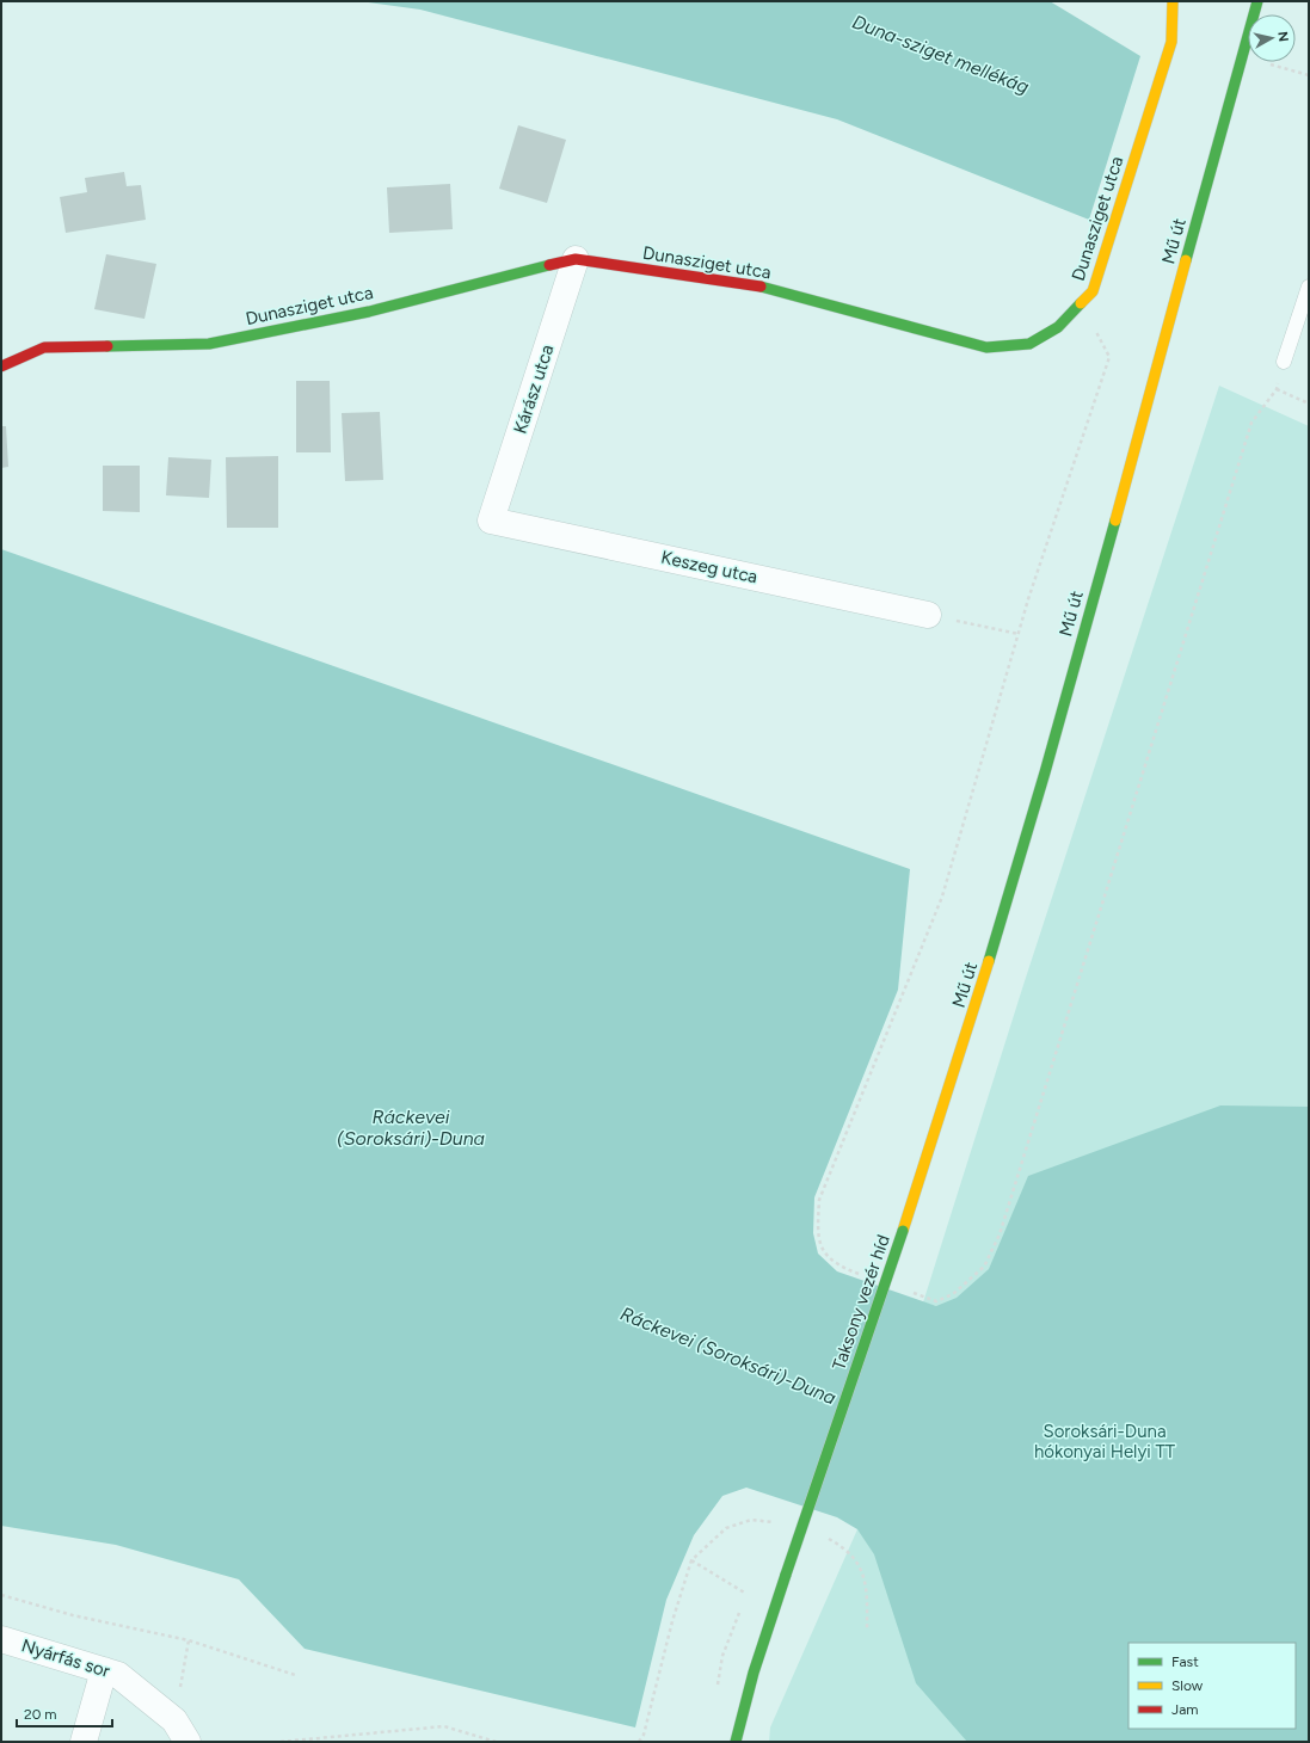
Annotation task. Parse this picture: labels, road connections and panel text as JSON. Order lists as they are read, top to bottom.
{
  "streets": {
    "street": [
      "Dunasziget utca",
      "Mű út",
      "Kárász utca",
      "Keszeg utca",
      "Taksony vezér híd",
      "Nyárfás sor"
    ]
  },
  "crossings": [
    ["Dunasziget utca", "Kárász utca"],
    ["Mű út", "Taksony vezér híd"],
    ["Kárász utca", "Keszeg utca"]
  ],
  "water": ["Duna-sziget mellékág", "Ráckevei (Soroksári)-Duna"],
  "parks": ["Soroksári-Duna hókonyai Helyi TT"],
  "legend": ["Fast", "Slow", "Jam"],
  "scale_bar": "20 m",
  "north": "right"
}
